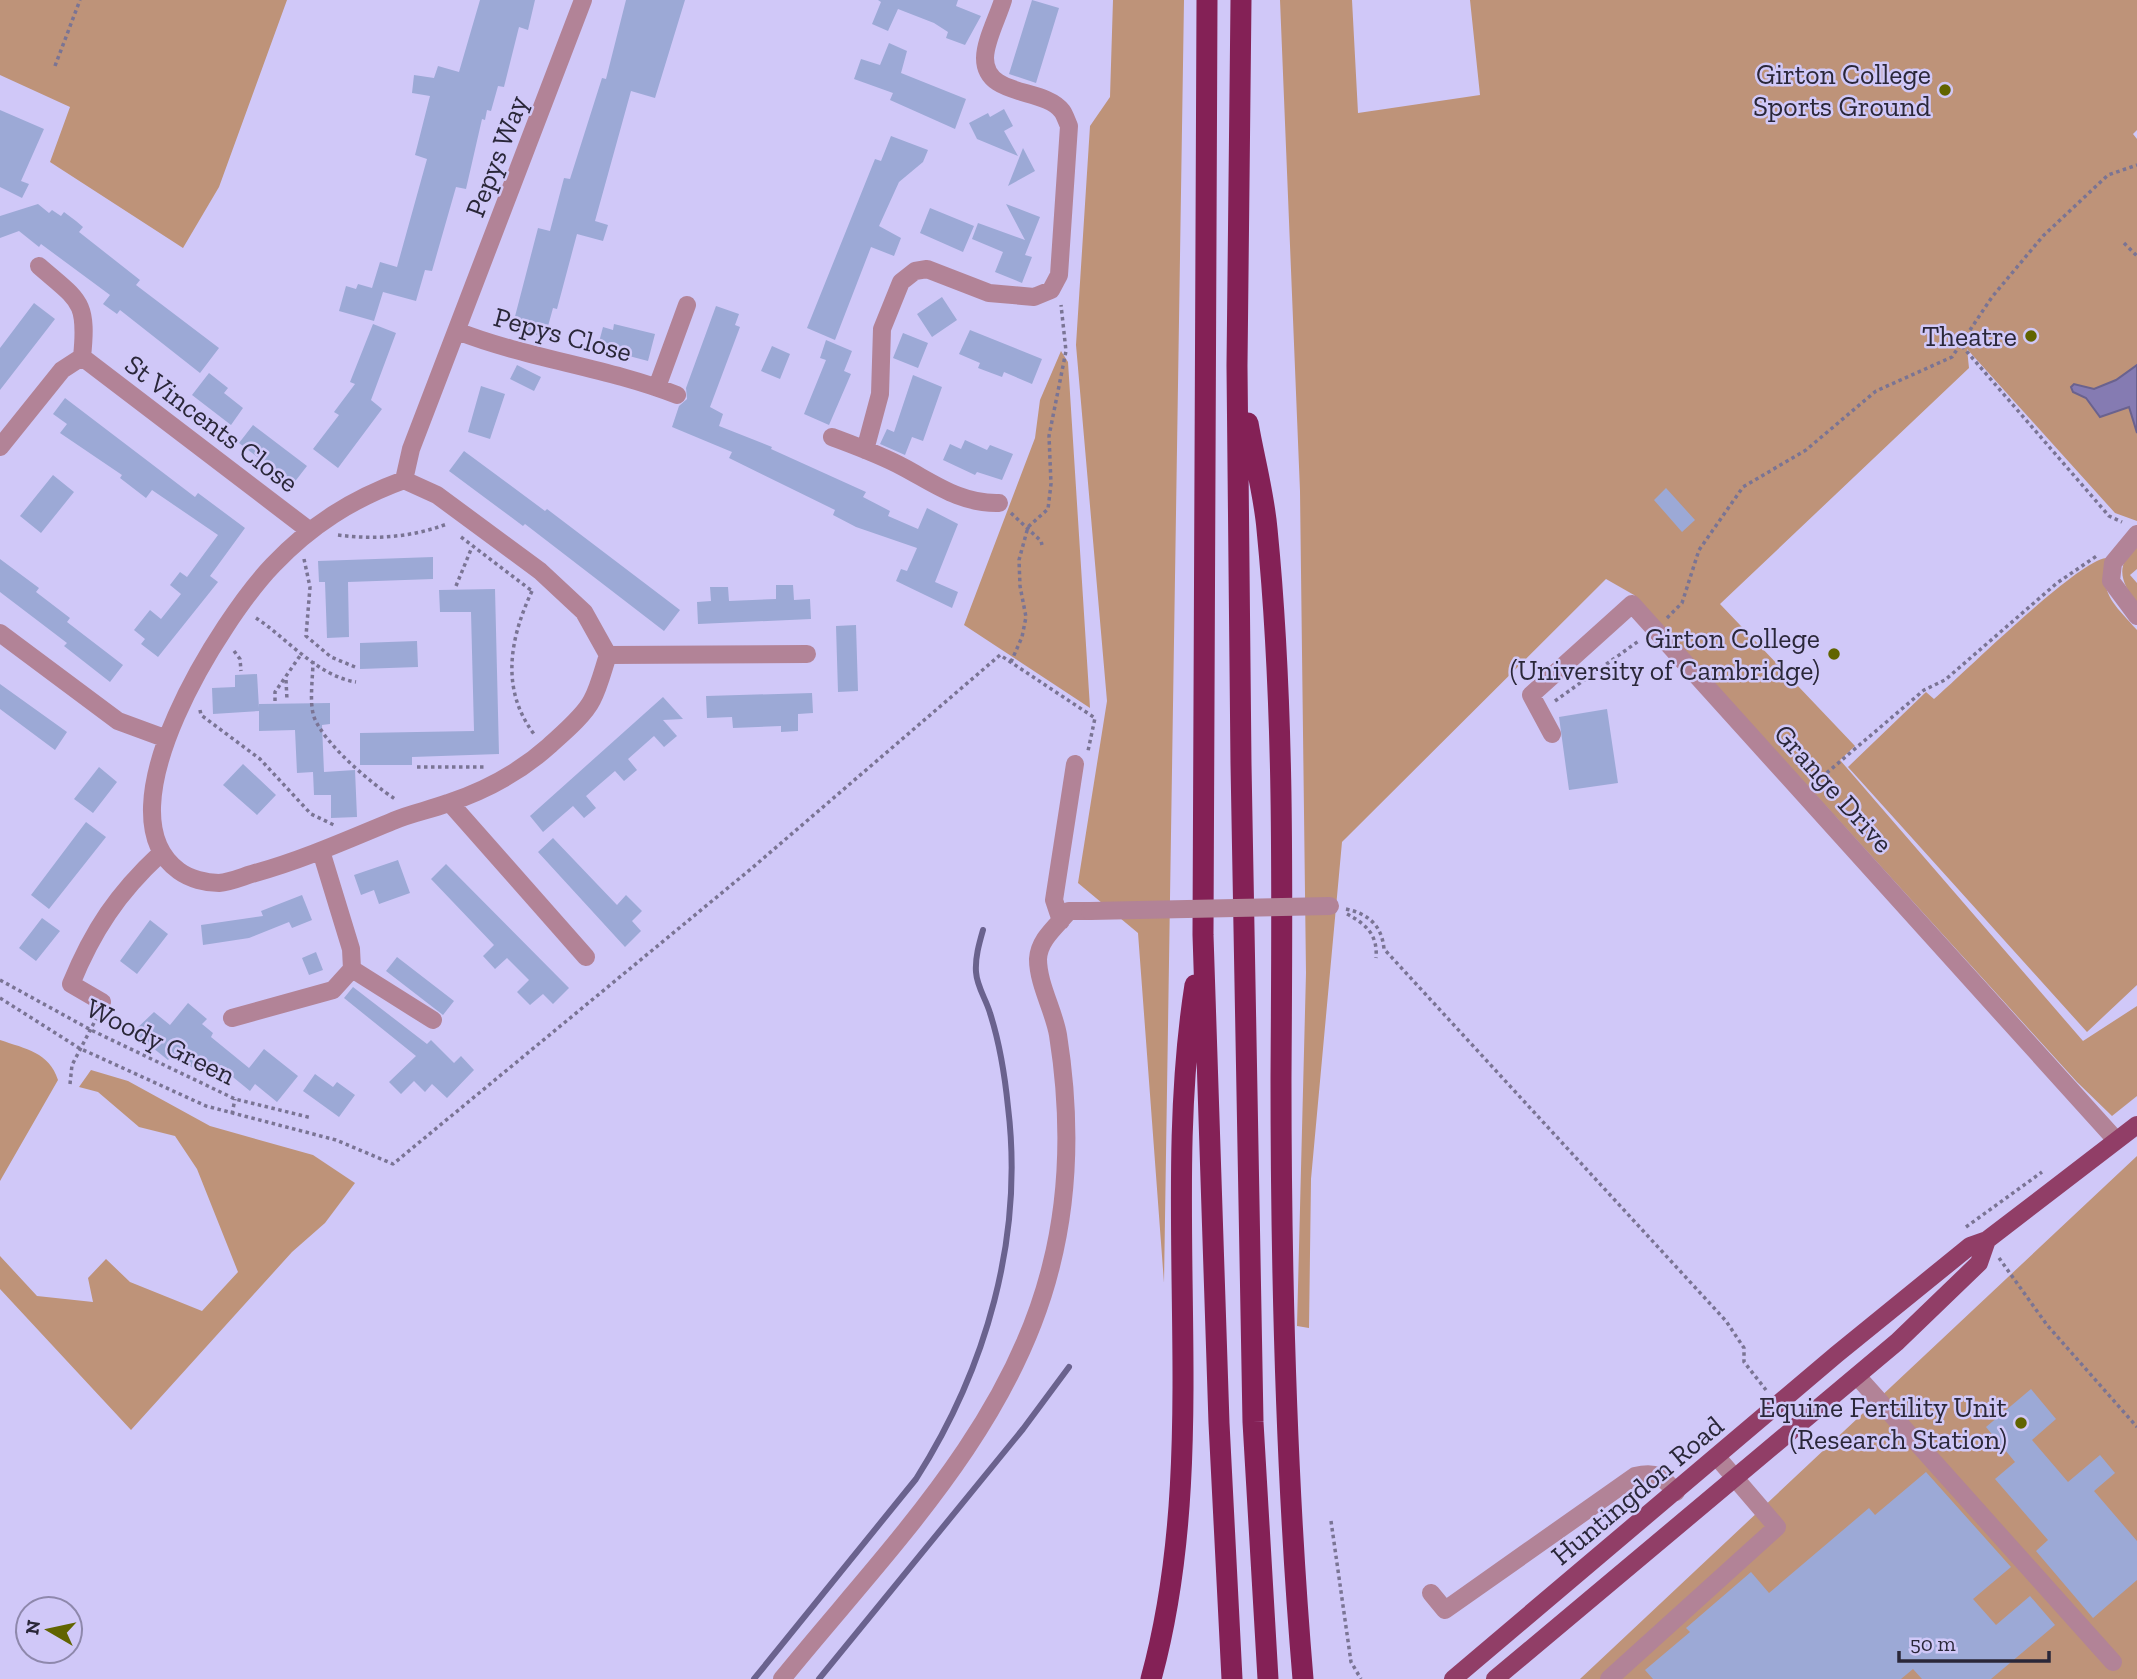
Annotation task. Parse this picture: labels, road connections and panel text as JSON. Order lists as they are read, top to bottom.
{
  "streets": {
    "main road": ["Huntingdon Road"],
    "street": [
      "Pepys Way",
      "Pepys Close",
      "St Vincents Close",
      "Grange Drive"
    ],
    "path": ["Woody Green"]
  },
  "crossings": [
    ["Pepys Way", "Pepys Close"],
    ["Grange Drive", "Huntingdon Road"]
  ],
  "places": [
    "Girton College Sports Ground",
    "Theatre",
    "Girton College (University of Cambridge)",
    "Equine Fertility Unit (Research Station)"
  ],
  "scale_bar": "50 m",
  "north": "left"
}
